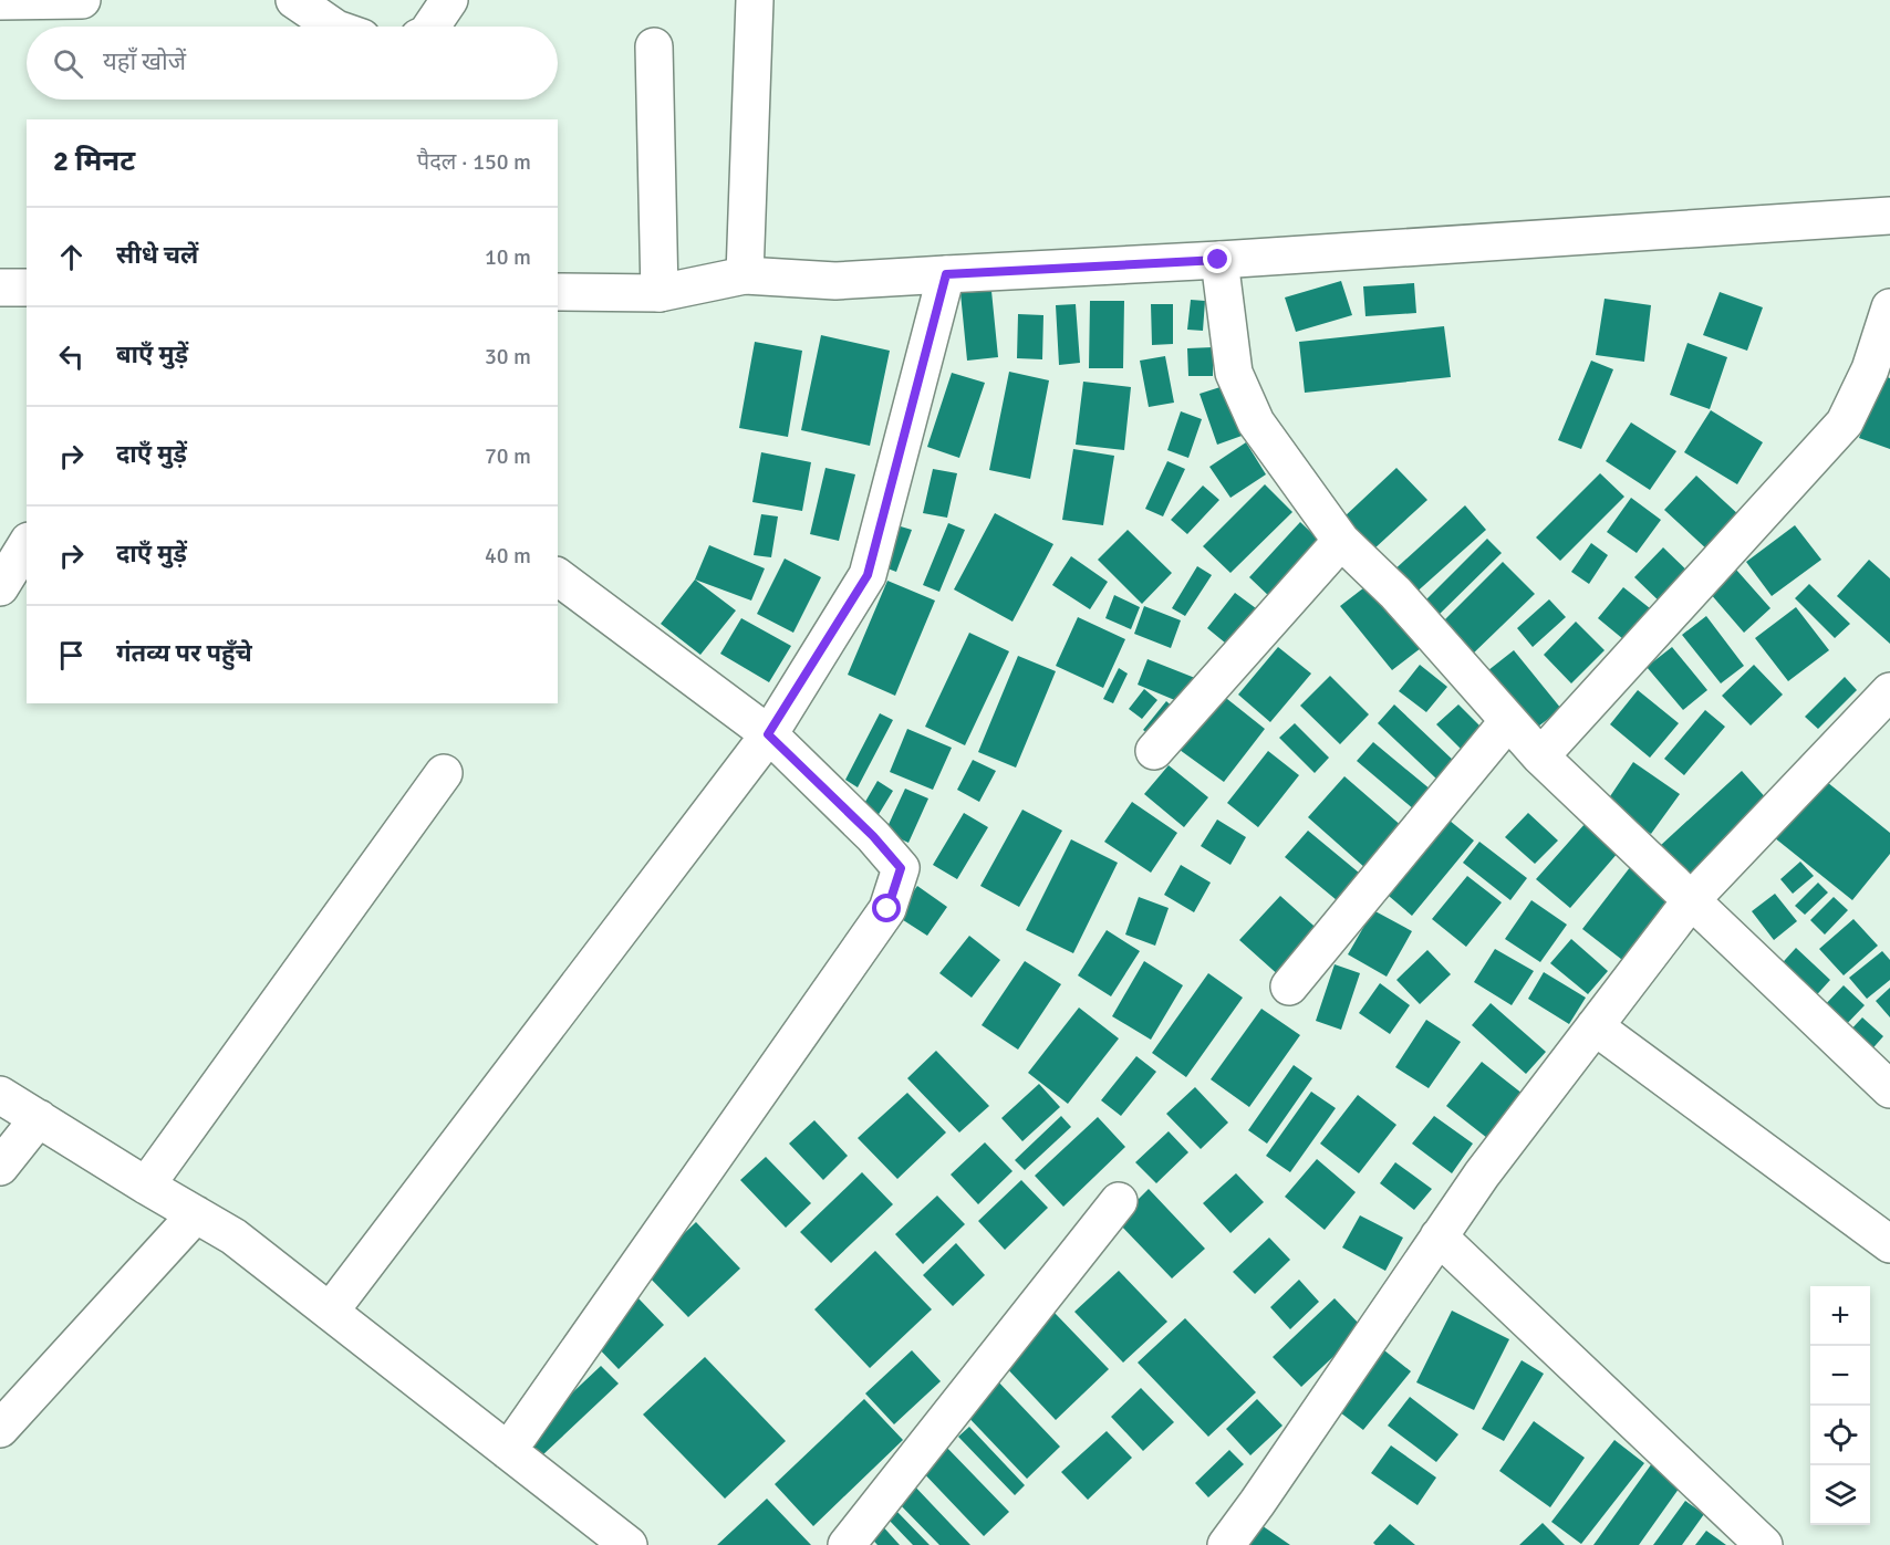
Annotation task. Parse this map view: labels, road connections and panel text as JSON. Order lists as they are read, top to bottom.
{
  "page": {
    "search": "यहाँ खोजें",
    "heading": ["2 मिनट", "पैदल · 150 m"],
    "list": [
      ["सीधे चलें", "10 m"],
      ["बाएँ मुड़ें", "30 m"],
      ["दाएँ मुड़ें", "70 m"],
      ["दाएँ मुड़ें", "40 m"],
      "गंतव्य पर पहुँचे"
    ],
    "map_buttons": ["+", "−"]
  }
}
